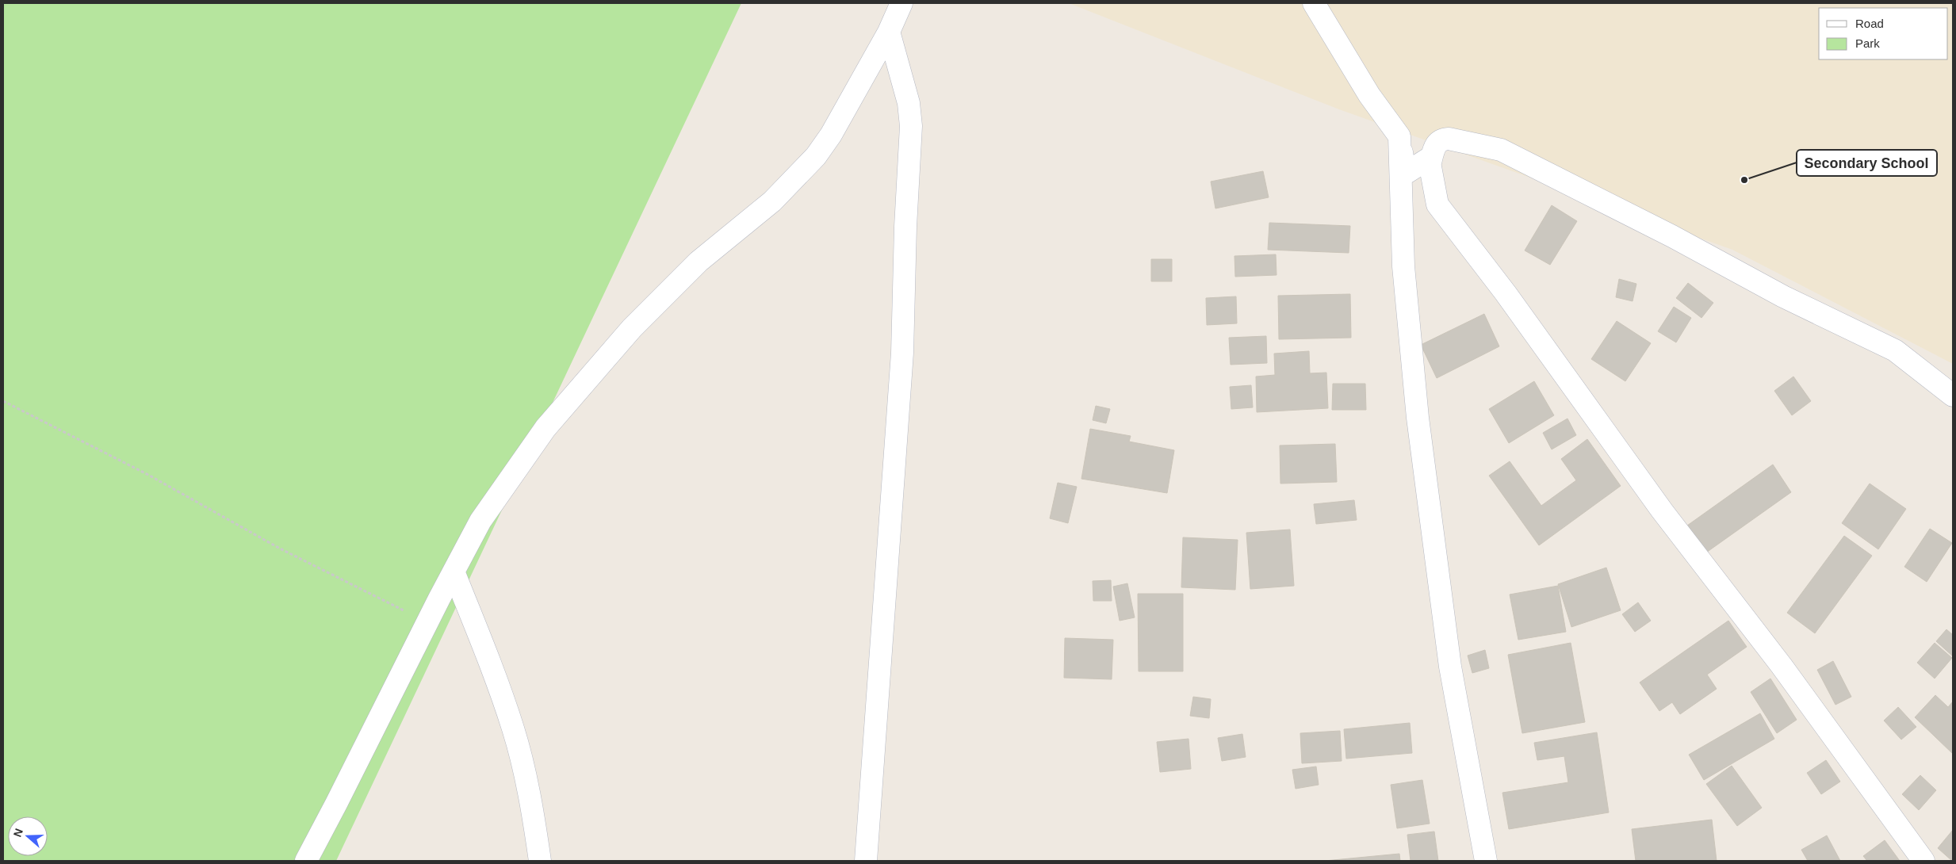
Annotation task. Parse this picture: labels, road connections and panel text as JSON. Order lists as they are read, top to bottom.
{
  "places": ["Secondary School"],
  "legend": ["Road", "Park"],
  "north": "left"
}
